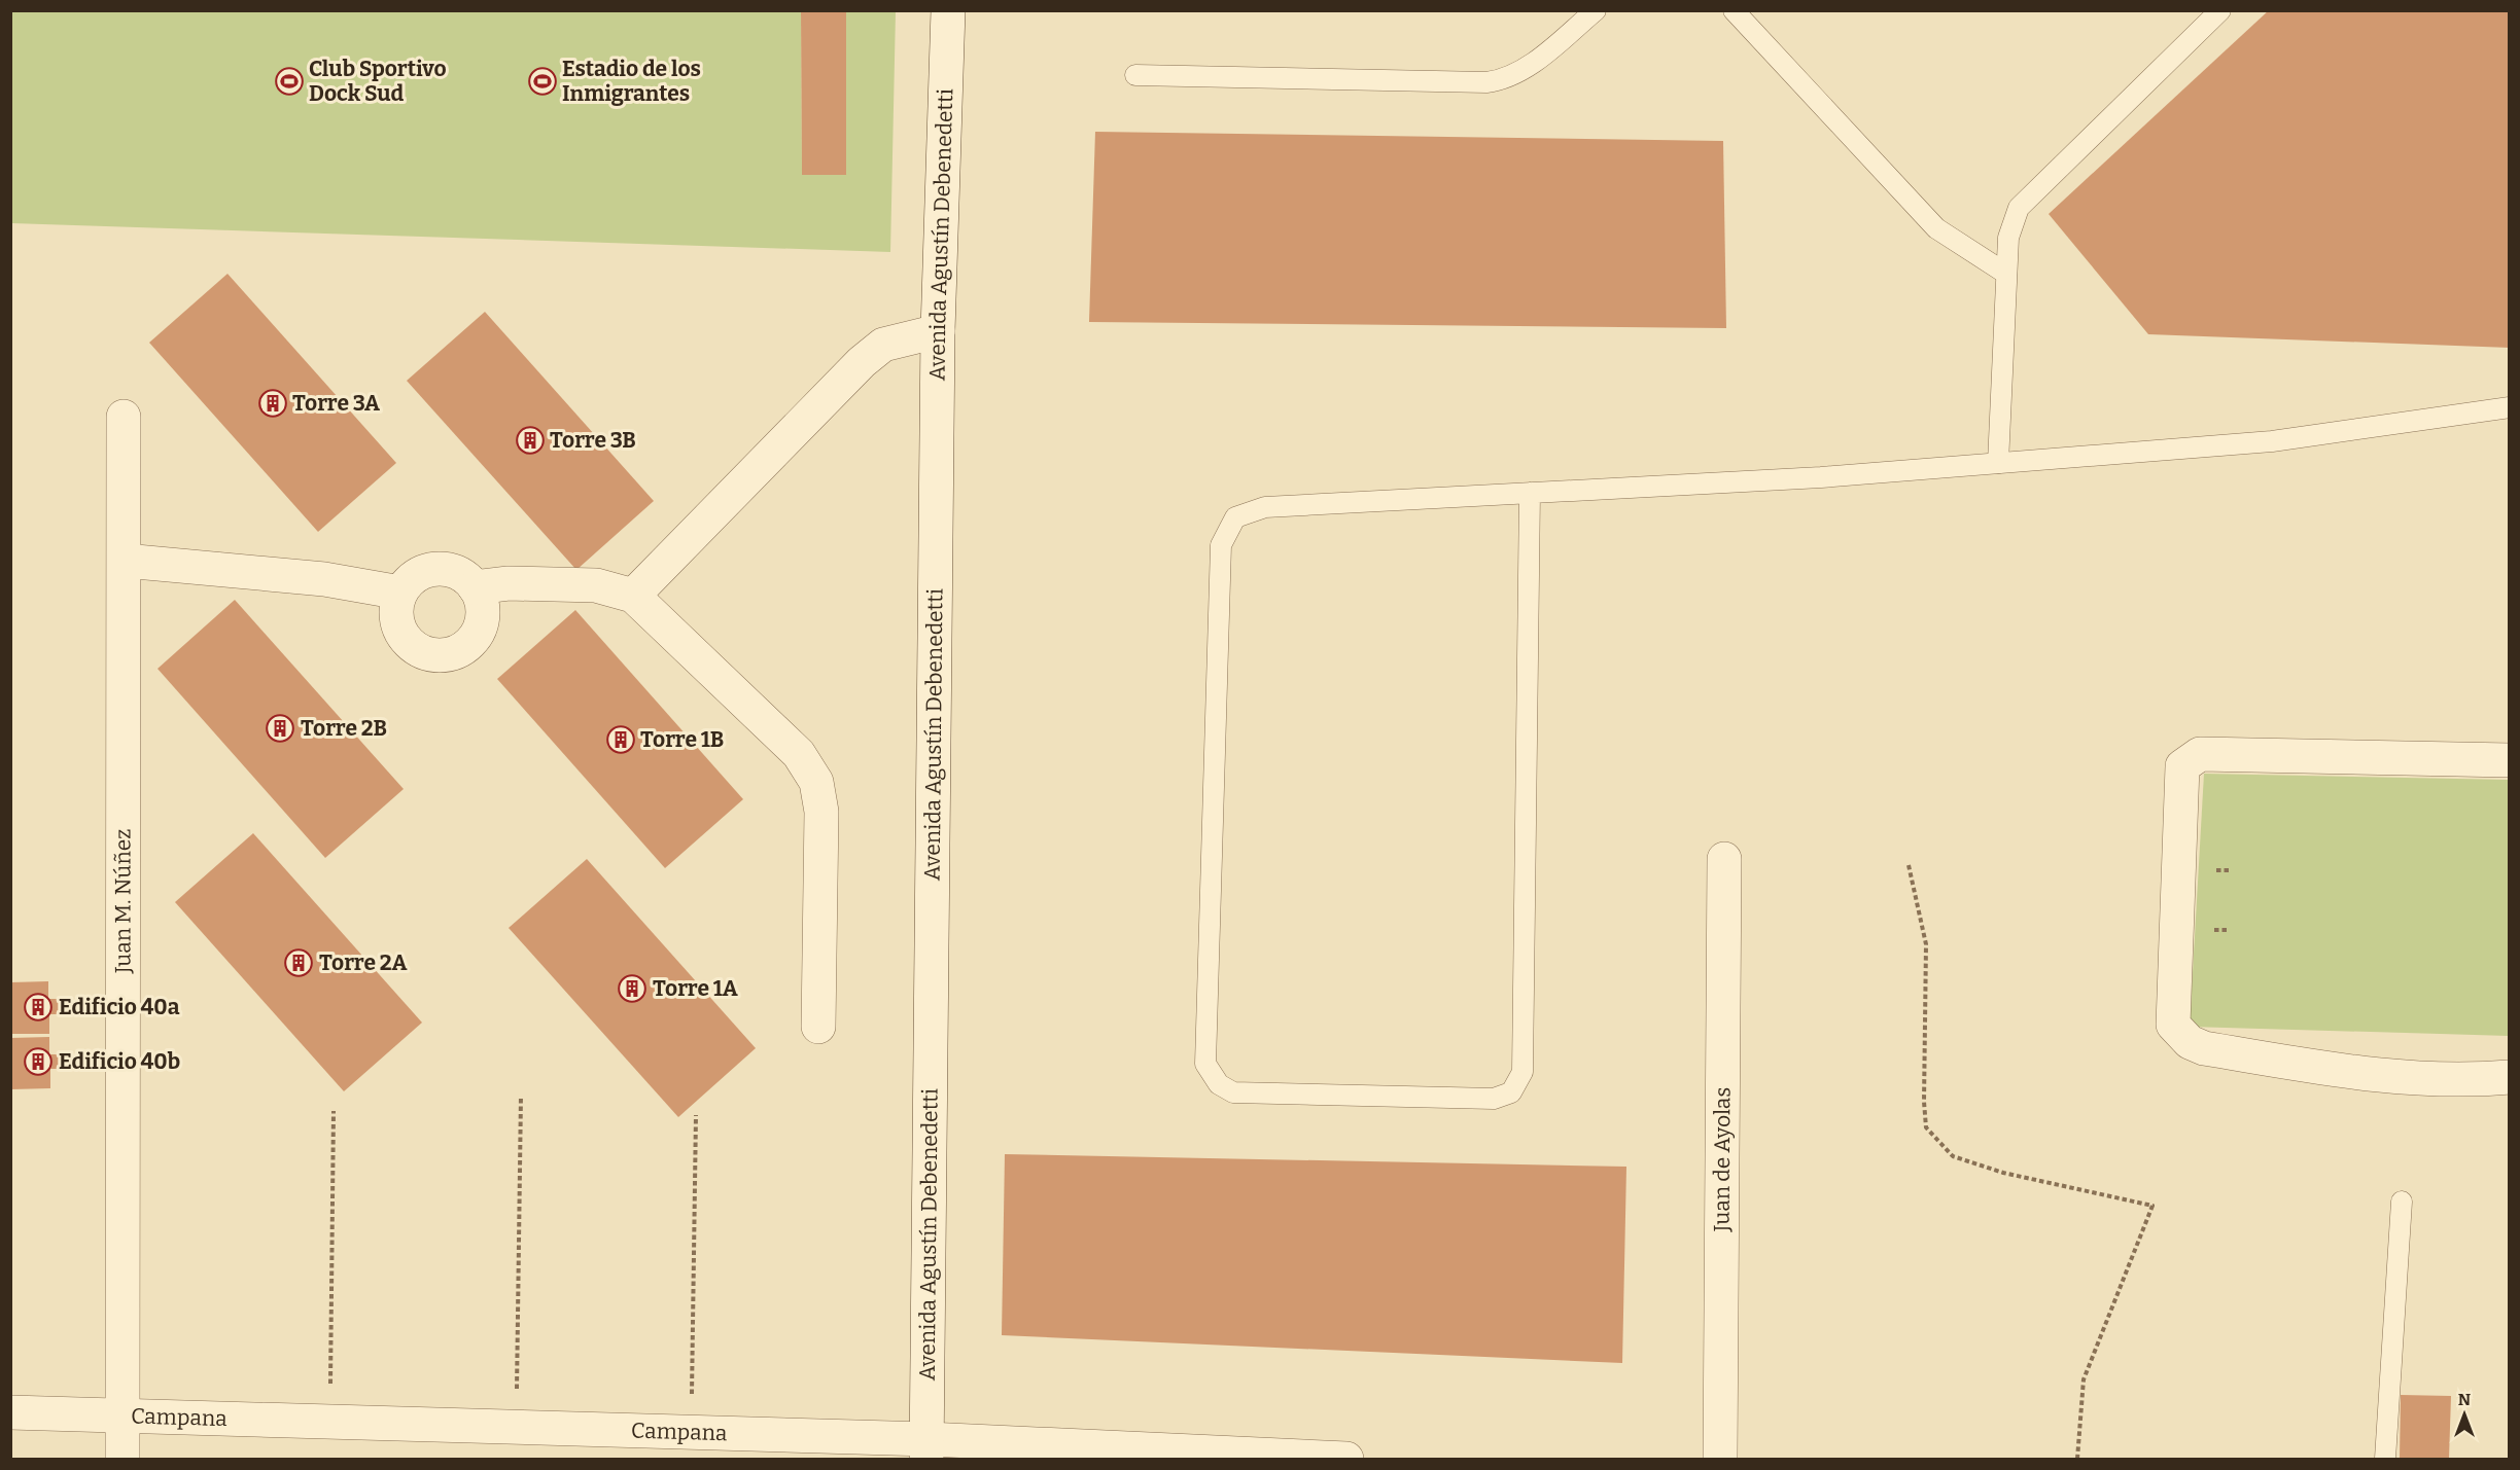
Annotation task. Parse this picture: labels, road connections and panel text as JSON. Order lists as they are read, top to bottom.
{
  "streets": {
    "street": [
      "Avenida Agustín Debenedetti",
      "Juan M. Núñez",
      "Juan de Ayolas",
      "Campana"
    ]
  },
  "crossings": [
    ["Avenida Agustín Debenedetti", "Campana"],
    ["Juan M. Núñez", "Campana"]
  ],
  "places": {
    "sports": ["Club Sportivo Dock Sud", "Estadio de los Inmigrantes"],
    "building": [
      "Torre 3A",
      "Torre 3B",
      "Torre 2B",
      "Torre 1B",
      "Torre 2A",
      "Torre 1A",
      "Edificio 40a",
      "Edificio 40b"
    ]
  },
  "north": "top"
}
